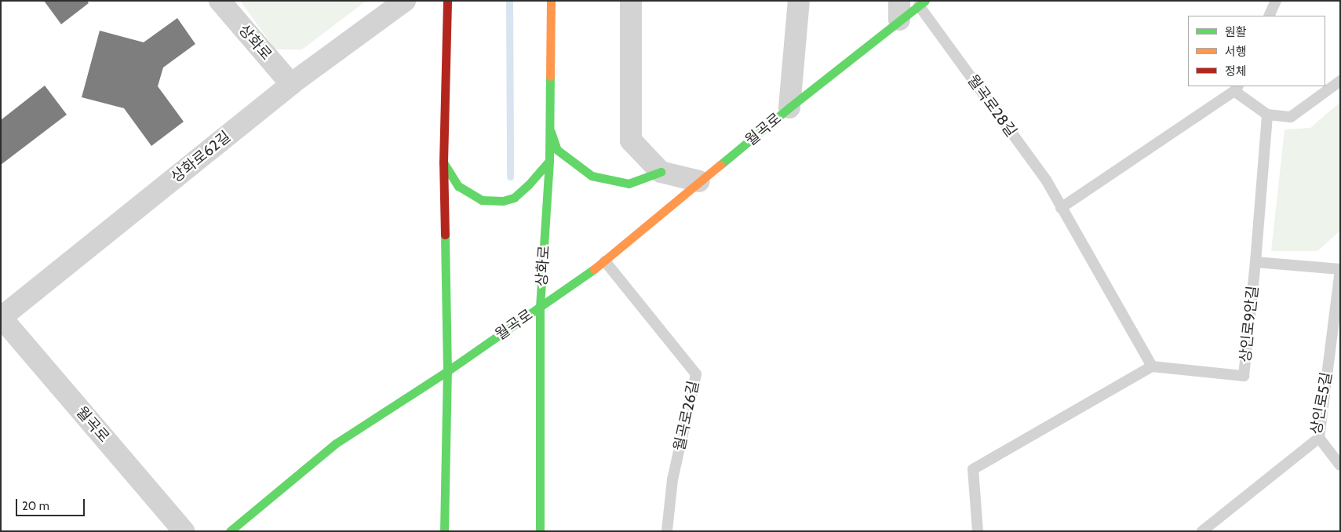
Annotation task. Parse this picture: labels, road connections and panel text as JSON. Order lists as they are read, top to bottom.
{
  "streets": {
    "main road": ["상화로", "월곡로"],
    "street": ["상화로62길"],
    "lane": [
      "월곡로28길",
      "상인로9안길",
      "상인로5길",
      "월곡로26길"
    ]
  },
  "crossings": [
    ["상화로", "월곡로"],
    ["상화로", "상화로62길"],
    ["월곡로28길", "월곡로"],
    ["월곡로28길", "상인로9안길"],
    ["월곡로", "상화로62길"],
    ["월곡로", "월곡로26길"]
  ],
  "legend": ["원활", "서행", "정체"],
  "scale_bar": "20 m"
}
